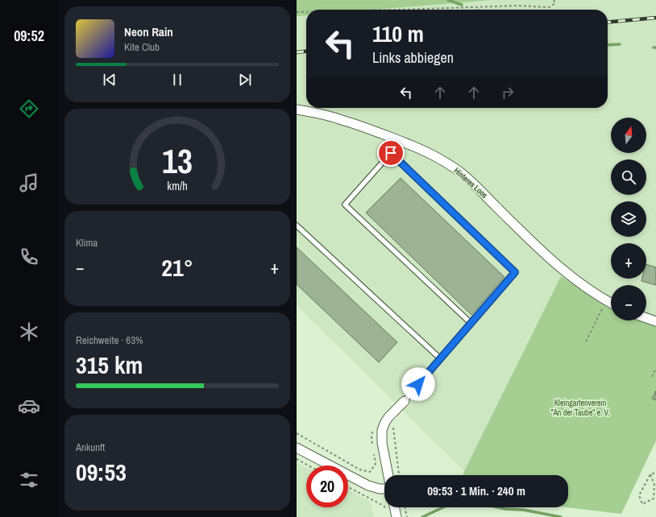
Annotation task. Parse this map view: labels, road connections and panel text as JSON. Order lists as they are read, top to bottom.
{
  "streets": {
    "street": ["Hinteres Loos"]
  },
  "parks": ["Kleingartenverein \"An der Taube\" e. V."],
  "north": "top",
  "page": {
    "tabs": "09:52",
    "turn": ["110 m", "Links abbiegen"],
    "song": ["Neon Rain", "Kite Club"],
    "map_buttons": ["+", "−"],
    "tile": [
      "Klima",
      ["Reichweite · 63%", "315 km"],
      ["Ankunft", "09:53"]
    ],
    "heat": ["−", "21°", "+"],
    "limit": "20",
    "trip": "09:53 · 1 Min. · 240 m",
    "gauge": ["13", "km/h"]
  }
}
